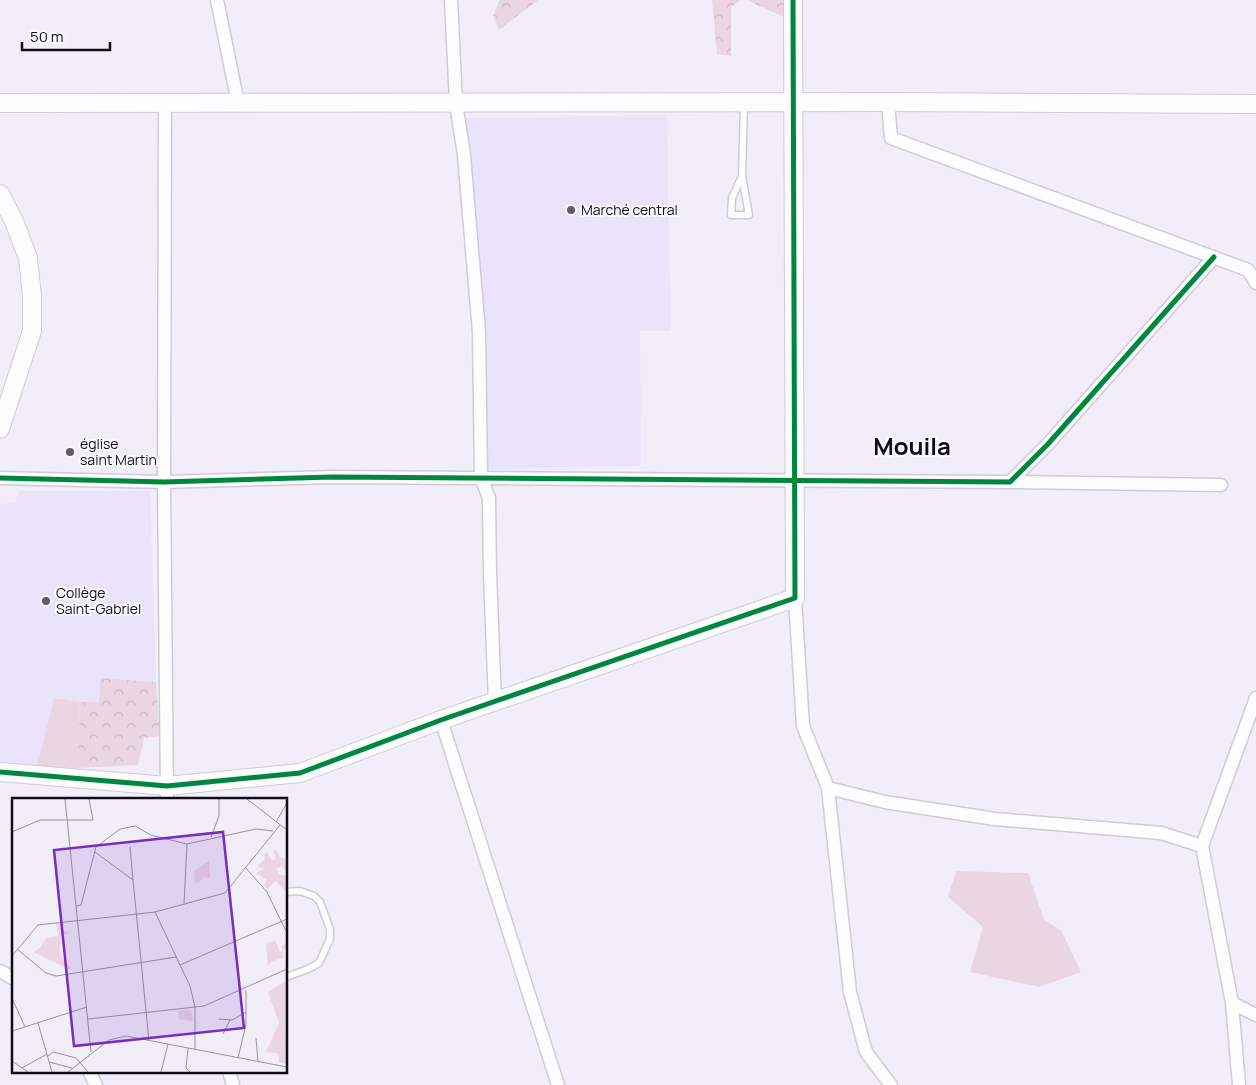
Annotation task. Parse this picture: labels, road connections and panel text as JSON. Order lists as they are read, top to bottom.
{
  "districts": ["Mouila"],
  "places": ["Marché central", "église saint Martin", "Collège Saint-Gabriel"],
  "scale_bar": "50 m"
}
